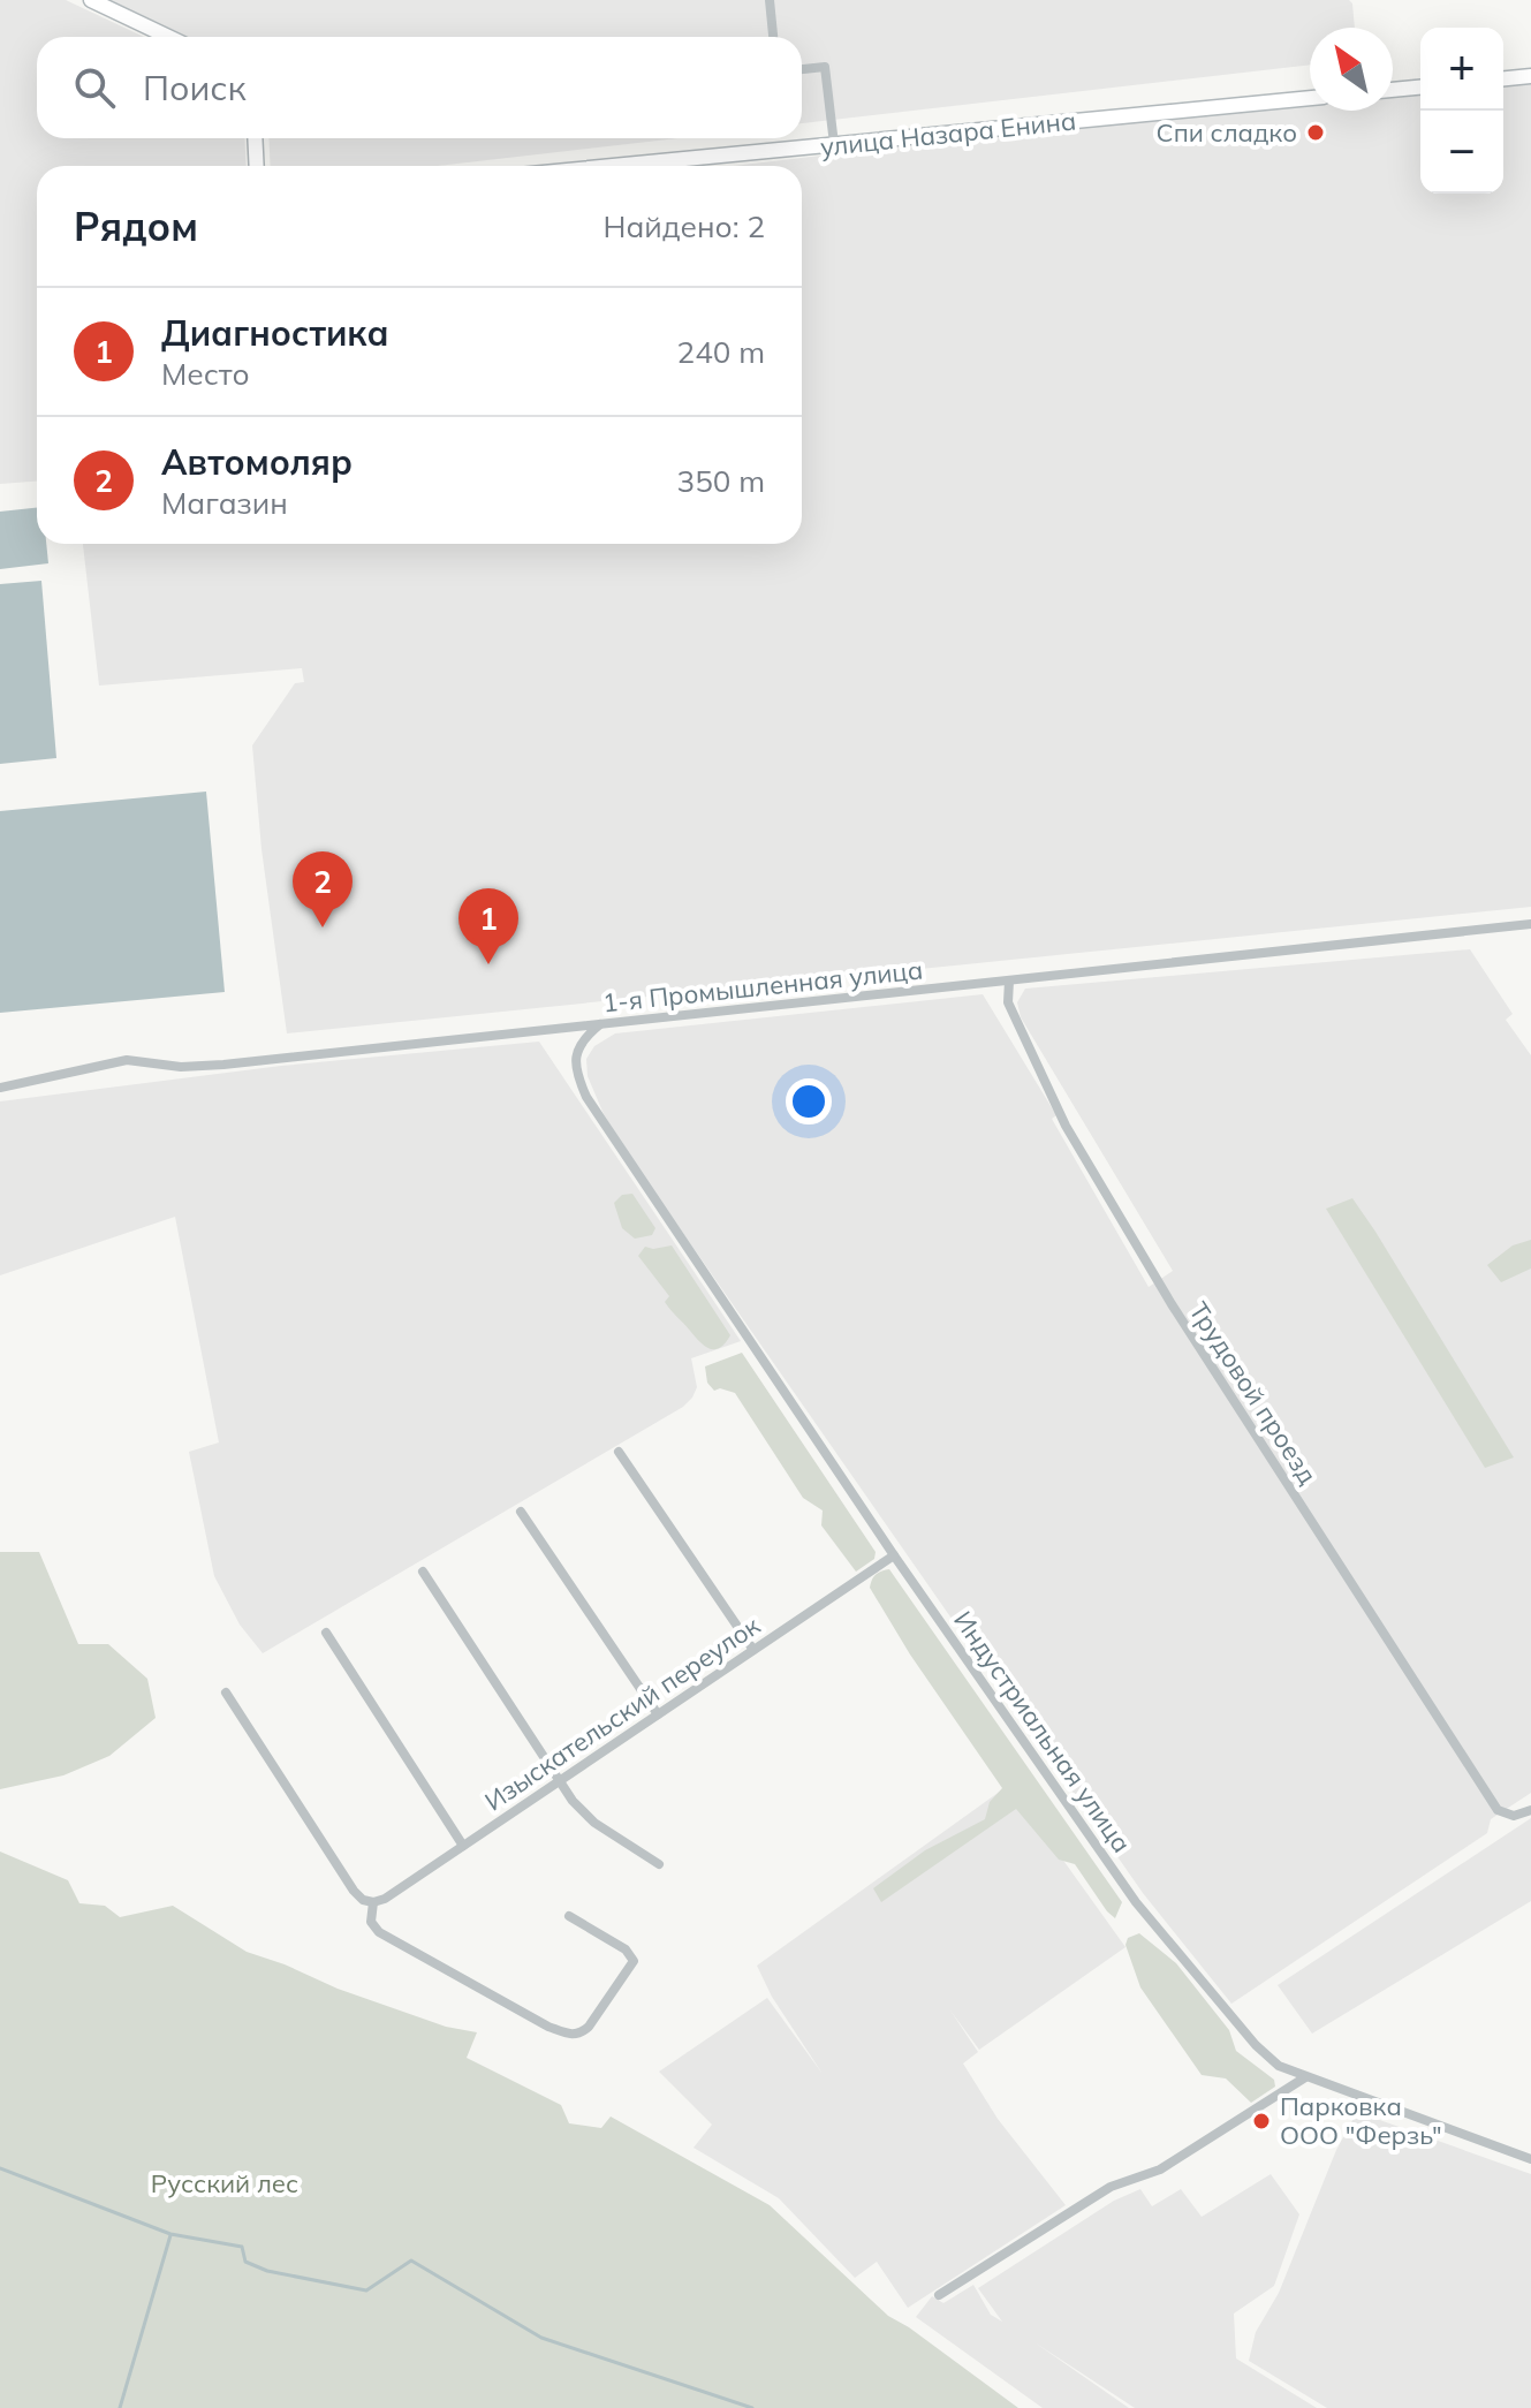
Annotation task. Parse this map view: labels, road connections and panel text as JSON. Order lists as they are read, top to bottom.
{
  "streets": {
    "main road": ["улица Назара Енина"],
    "street": [
      "1-я Промышленная улица",
      "Трудовой проезд",
      "Изыскательский переулок",
      "Индустриальная улица"
    ]
  },
  "crossings": [
    ["1-я Промышленная улица", "Трудовой проезд"],
    ["1-я Промышленная улица", "Индустриальная улица"],
    ["Изыскательский переулок", "Индустриальная улица"]
  ],
  "parks": ["Русский лес"],
  "places": ["Спи сладко", "Парковка ООО \"Ферзь\""],
  "north": "top left",
  "page": {
    "map_buttons": ["+", "−"],
    "search": "Поиск",
    "heading": ["Рядом", "Найдено: 2"],
    "list": [
      {
        "mark": "1",
        "name": "Диагностика",
        "note": "Место",
        "value": "240 m"
      },
      {
        "mark": "2",
        "name": "Автомоляр",
        "note": "Магазин",
        "value": "350 m"
      }
    ],
    "pins": ["2", "1"]
  }
}
